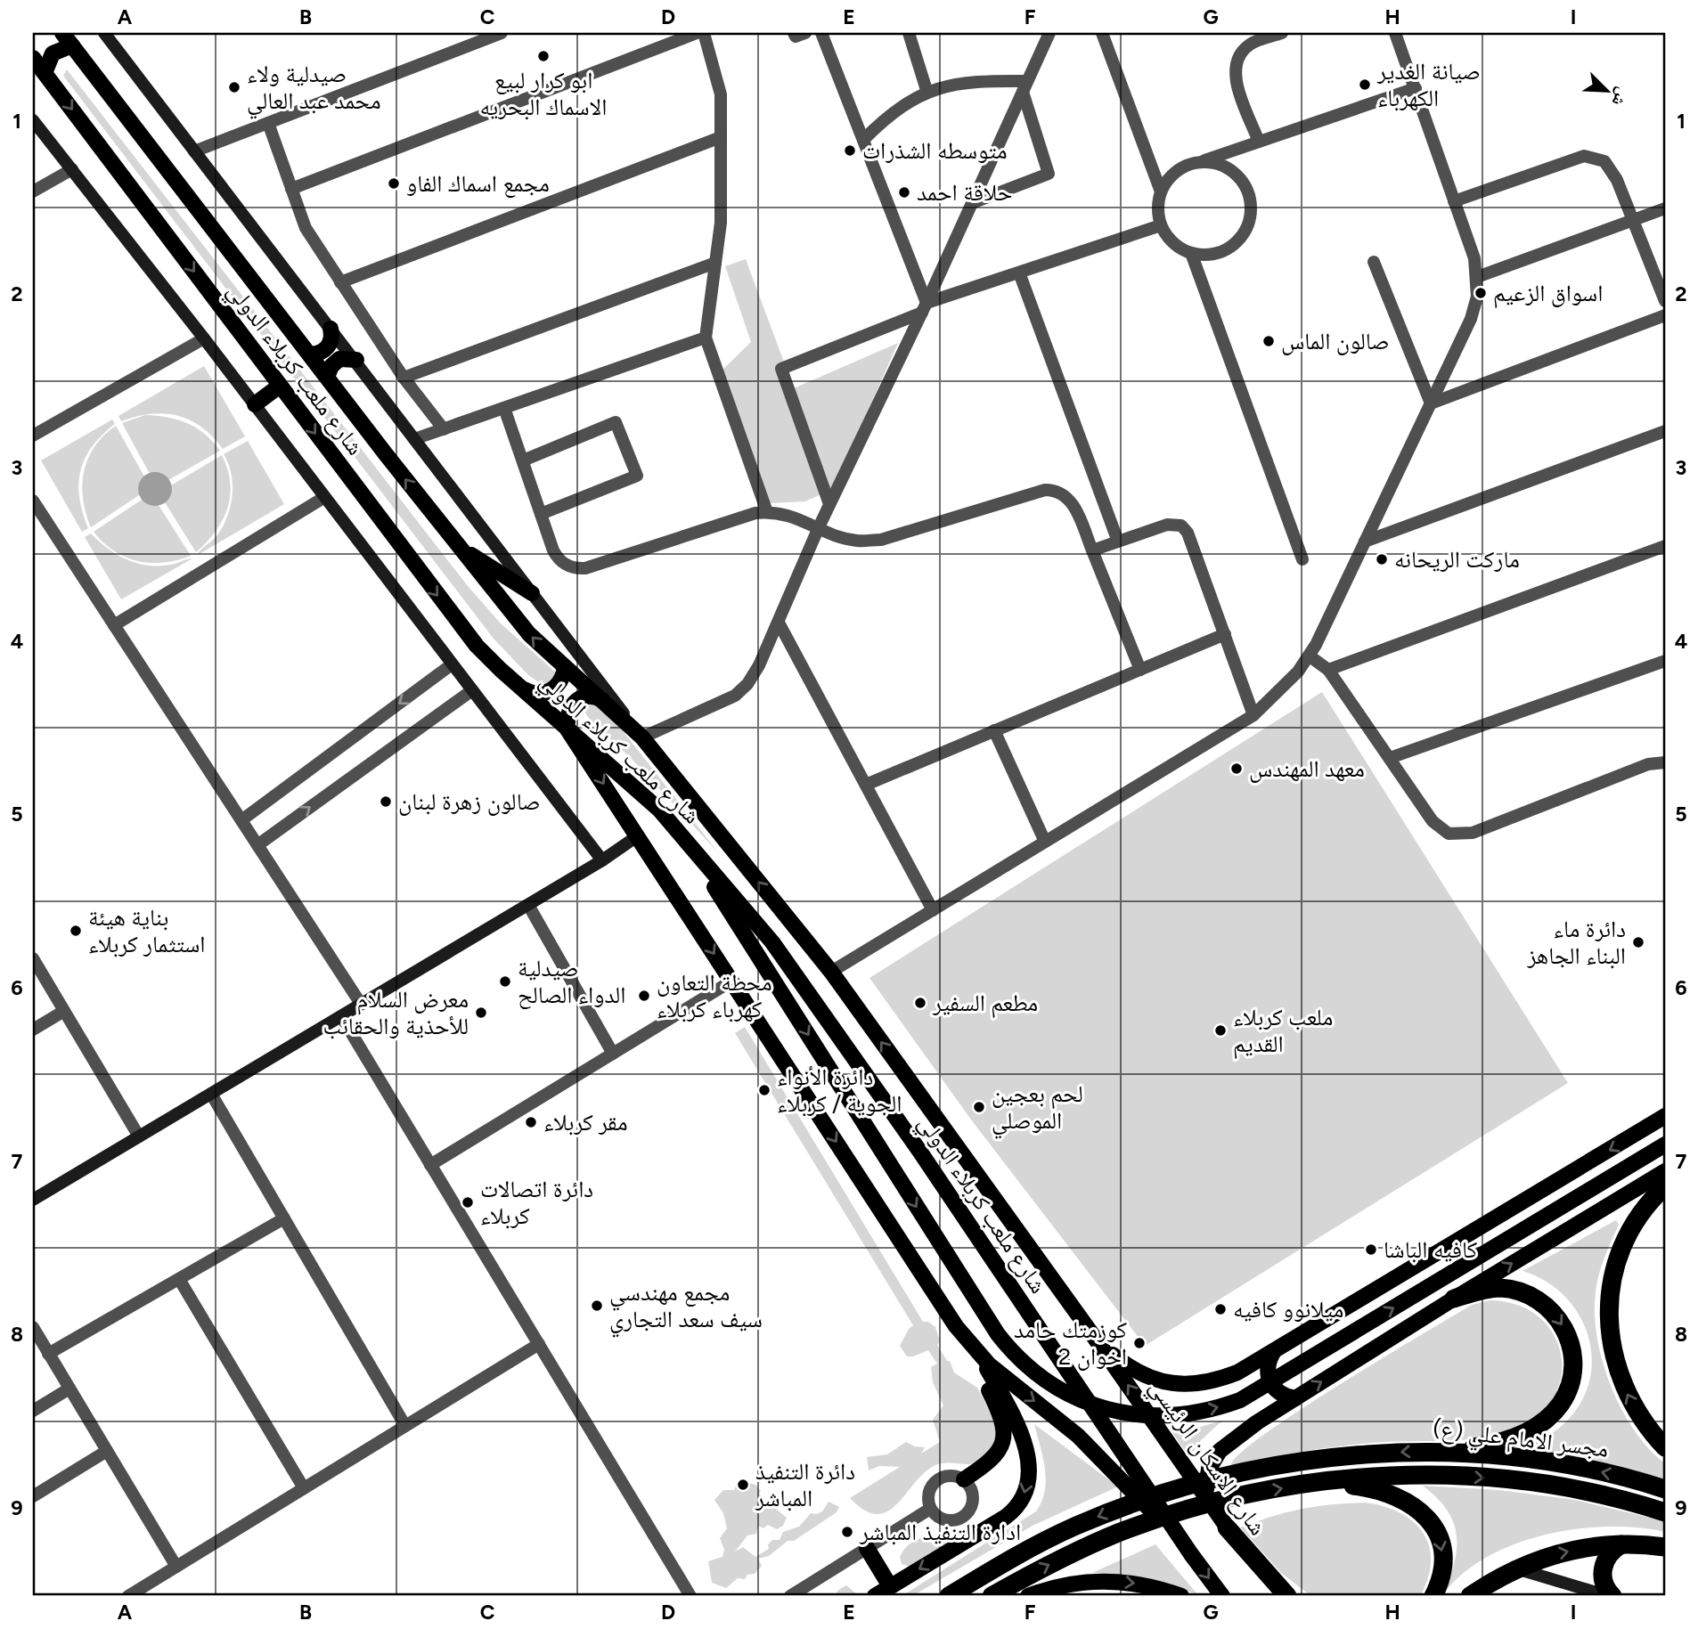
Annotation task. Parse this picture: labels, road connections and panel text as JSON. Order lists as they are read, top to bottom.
{
  "streets": {
    "highway": ["مجسر الامام علي (ع)"],
    "main road": ["شارع ملعب كربلاء الدولي", "شارع الاسكان الرئيسي"]
  },
  "crossings": [
    ["شارع ملعب كربلاء الدولي", "شارع الاسكان الرئيسي"]
  ],
  "places": [
    "ابو كرار لبيع الاسماك البحريه",
    "صيانة الغدير الكهرباء",
    "صيدلية ولاء محمد عبد العالي",
    "متوسطه الشذرات",
    "مجمع اسماك الفاو",
    "حلاقة احمد",
    "اسواق الزعيم",
    "صالون الماس",
    "ماركت الريحانه",
    "معهد المهندس",
    "صالون زهرة لبنان",
    "بناية هيئة استثمار كربلاء",
    "دائرة ماء البناء الجاهز",
    "صيدلية الدواء الصالح",
    "محطة التعاون كهرباء كربلاء",
    "مطعم السفير",
    "معرض السلام للأحذية والحقائب",
    "ملعب كربلاء القديم",
    "دائرة الأنواء الجوية / كربلاء",
    "لحم بعجين الموصلي",
    "مقر كربلاء",
    "دائرة اتصالات كربلاء",
    "كافيه الباشا",
    "مجمع مهندسي سيف سعد التجاري",
    "ميلانوو كافيه",
    "كوزمتك حامد اخوان 2",
    "دائرة التنفيذ المباشر",
    "ادارة التنفيذ المباشر"
  ],
  "north": "bottom right",
  "grid": {
    "columns": [
      "A",
      "B",
      "C",
      "D",
      "E",
      "F",
      "G",
      "H",
      "I"
    ],
    "rows": [
      "1",
      "2",
      "3",
      "4",
      "5",
      "6",
      "7",
      "8",
      "9"
    ]
  }
}
